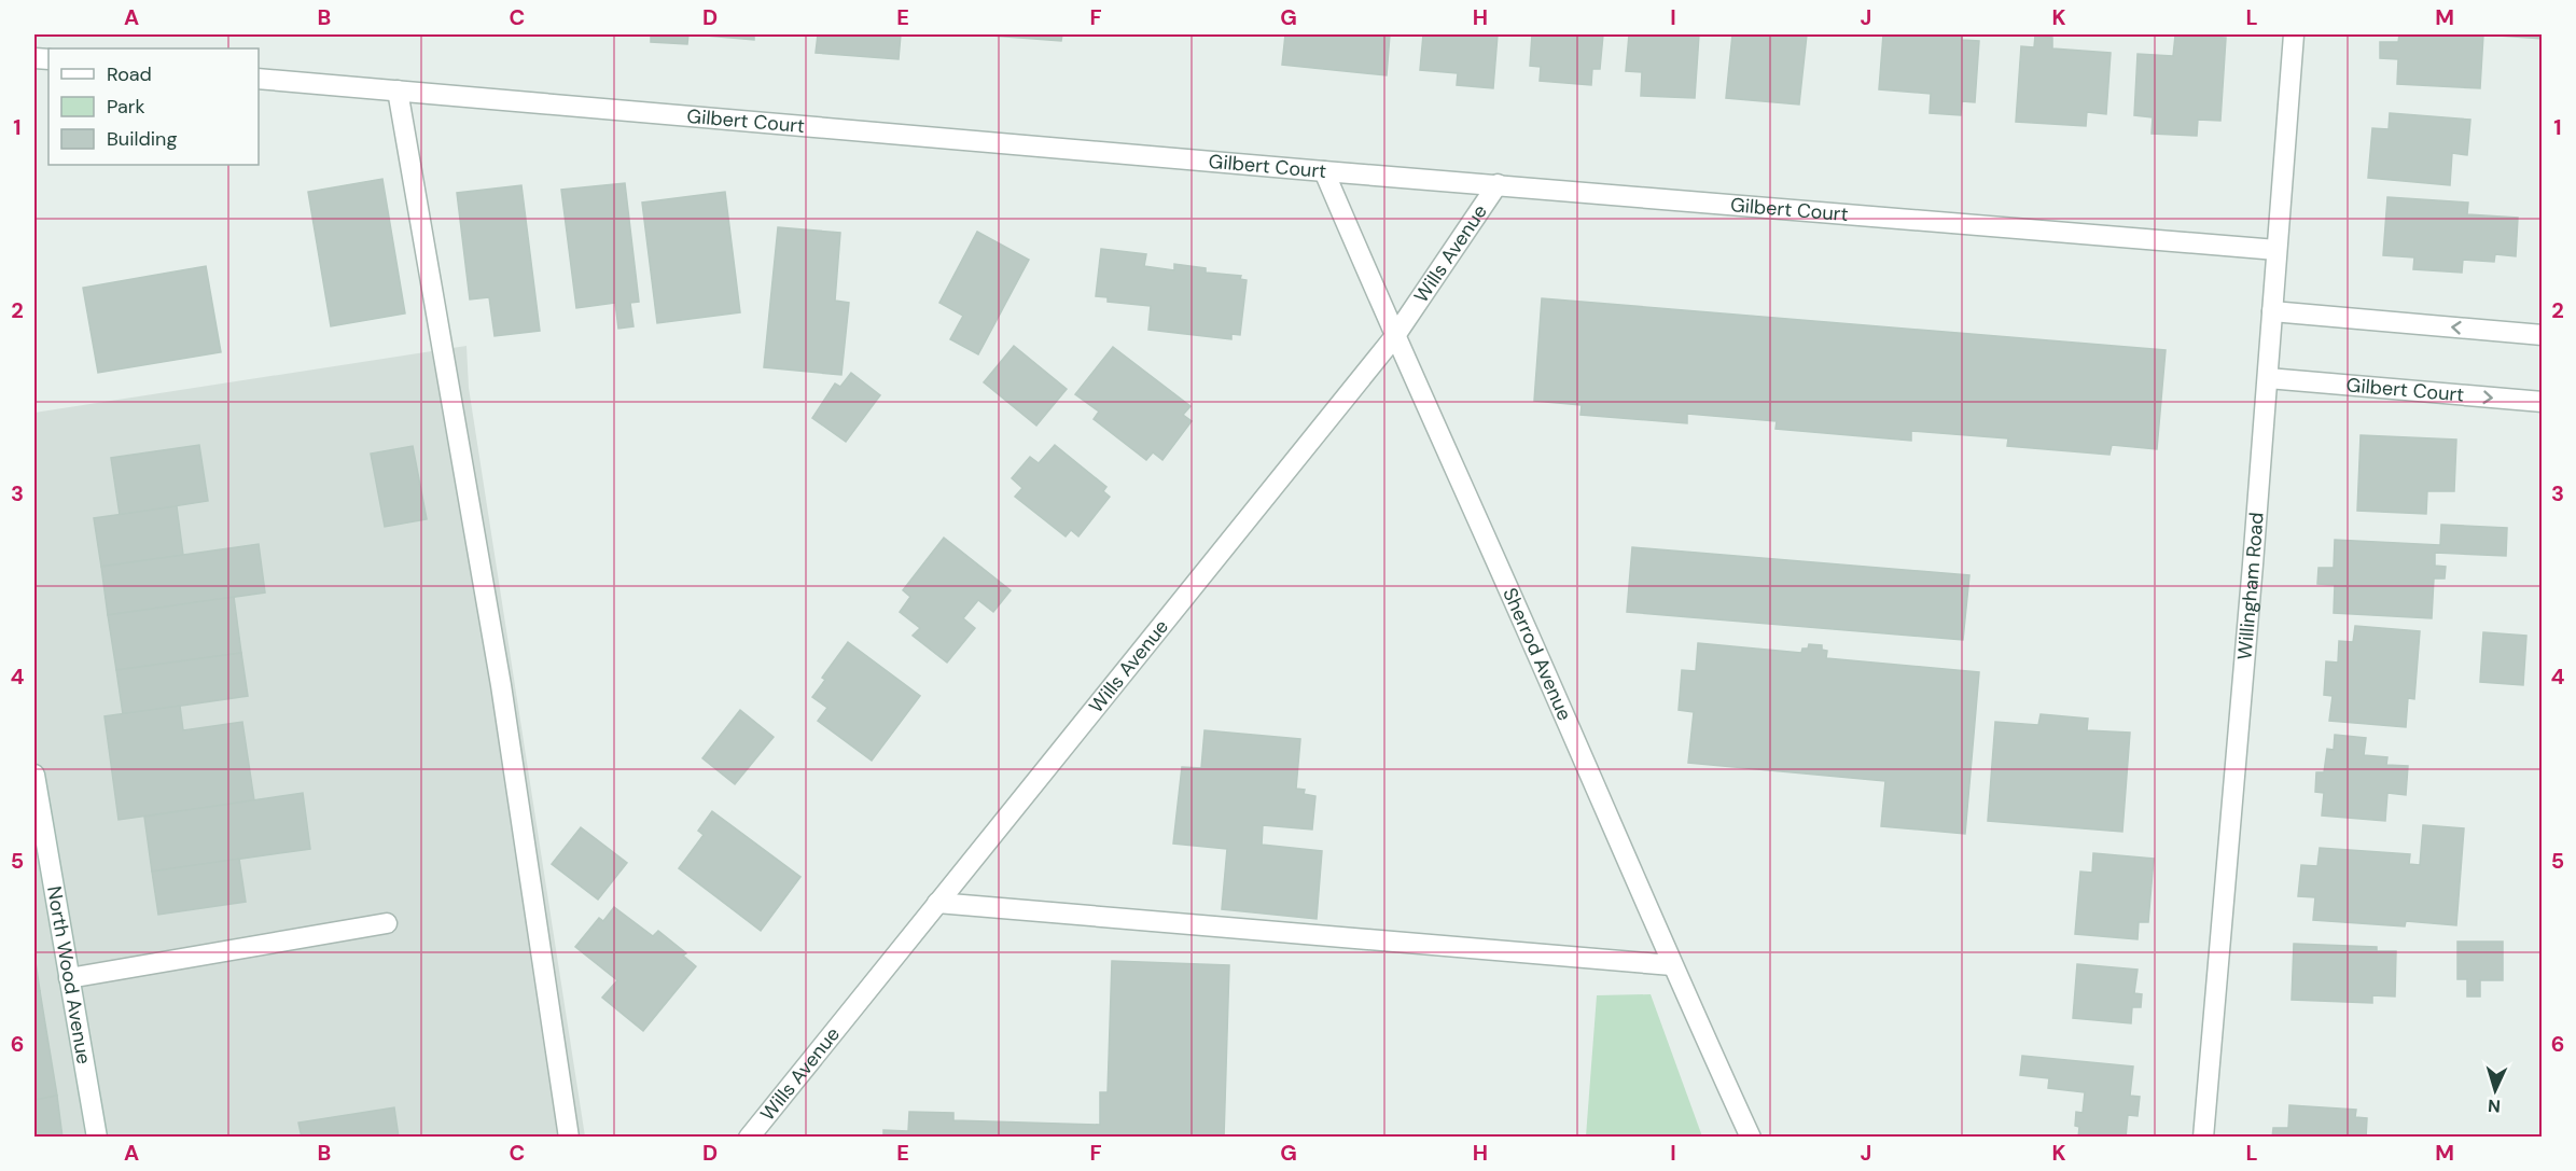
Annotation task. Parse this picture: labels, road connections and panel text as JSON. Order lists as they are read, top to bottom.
{
  "streets": {
    "street": [
      "Gilbert Court",
      "Wills Avenue",
      "Willingham Road",
      "Sherrod Avenue",
      "North Wood Avenue"
    ]
  },
  "crossings": [
    ["Gilbert Court", "Wills Avenue"],
    ["Gilbert Court", "Willingham Road"],
    ["Gilbert Court", "Sherrod Avenue"],
    ["Wills Avenue", "Sherrod Avenue"]
  ],
  "legend": ["Road", "Park", "Building"],
  "north": "bottom",
  "grid": {
    "columns": [
      "A",
      "B",
      "C",
      "D",
      "E",
      "F",
      "G",
      "H",
      "I",
      "J",
      "K",
      "L",
      "M"
    ],
    "rows": [
      "1",
      "2",
      "3",
      "4",
      "5",
      "6"
    ]
  }
}
